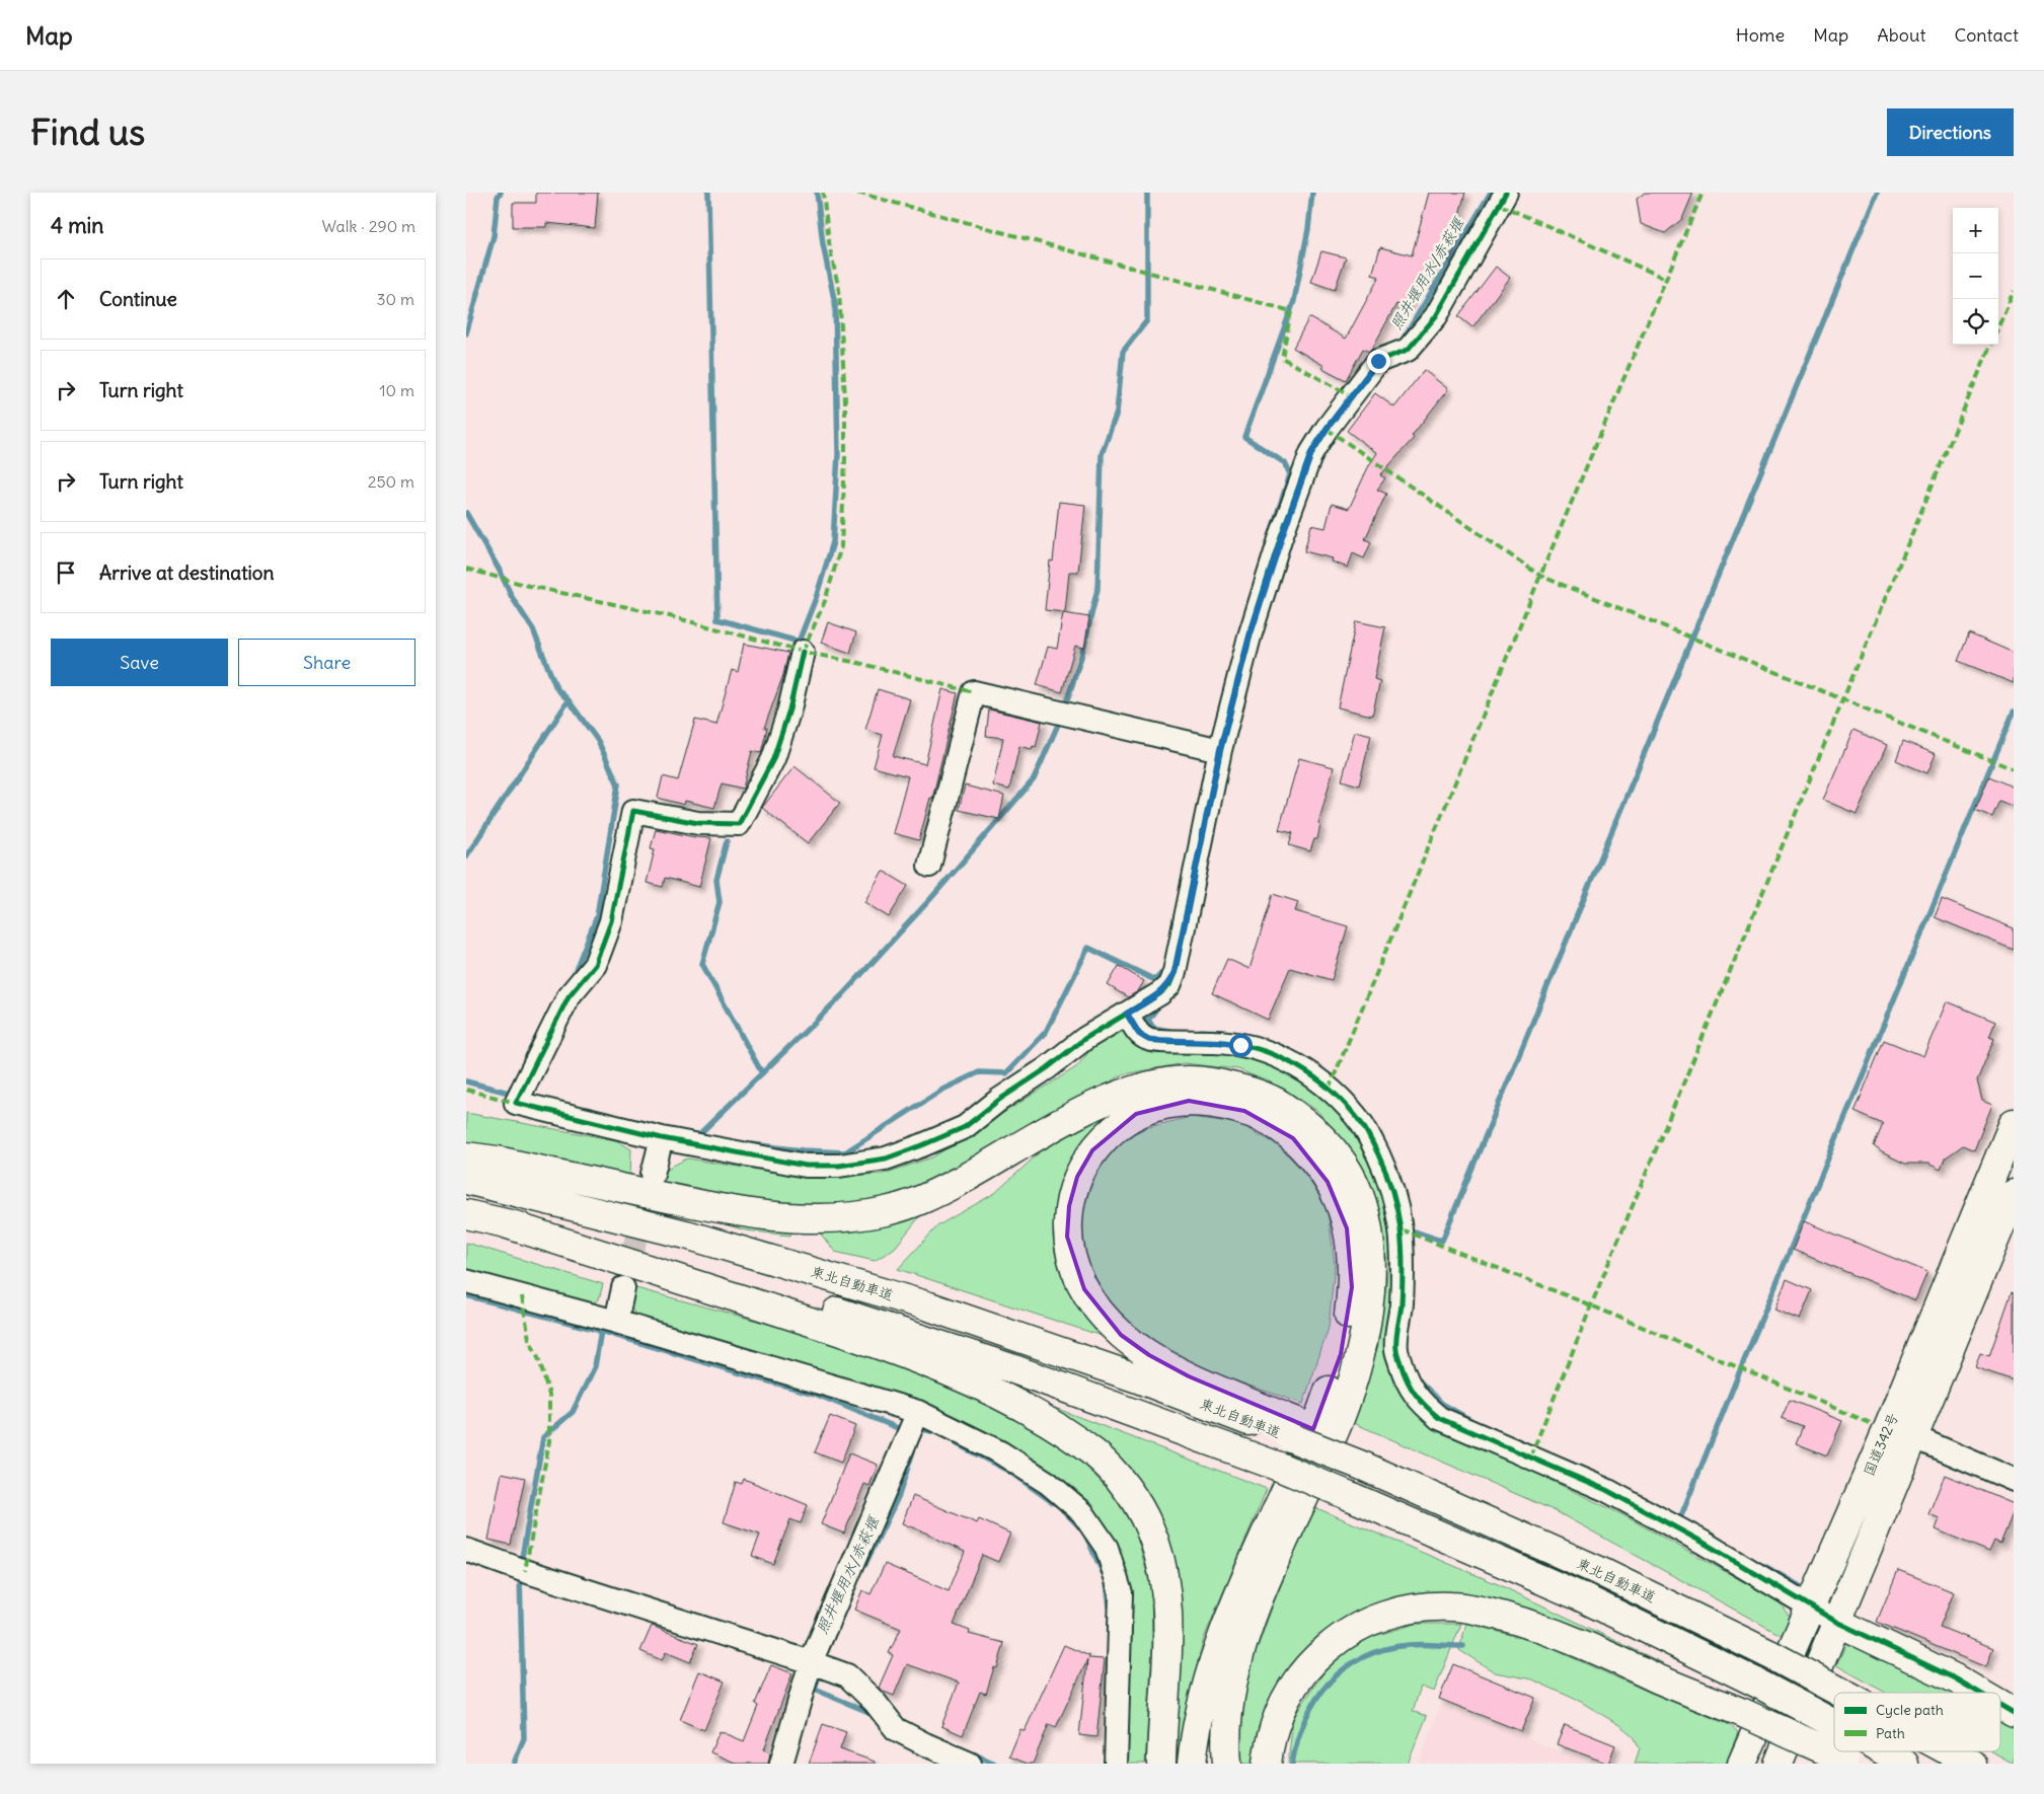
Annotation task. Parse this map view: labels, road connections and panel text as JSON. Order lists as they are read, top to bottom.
{
  "streets": {
    "main road": ["東北自動車道", "国道342号"]
  },
  "water": ["照井堰用水/赤萩堰"],
  "legend": ["Cycle path", "Path"],
  "page": {
    "header": "Map",
    "nav": [
      "Home",
      "Map",
      "About",
      "Contact"
    ],
    "buttons": [
      "Directions",
      ["Save", "Share"]
    ],
    "title": "Find us",
    "heading": ["4 min", "Walk · 290 m"],
    "map_buttons": ["+", "−"],
    "list": [
      ["Continue", "30 m"],
      ["Turn right", "10 m"],
      ["Turn right", "250 m"],
      "Arrive at destination"
    ]
  }
}
